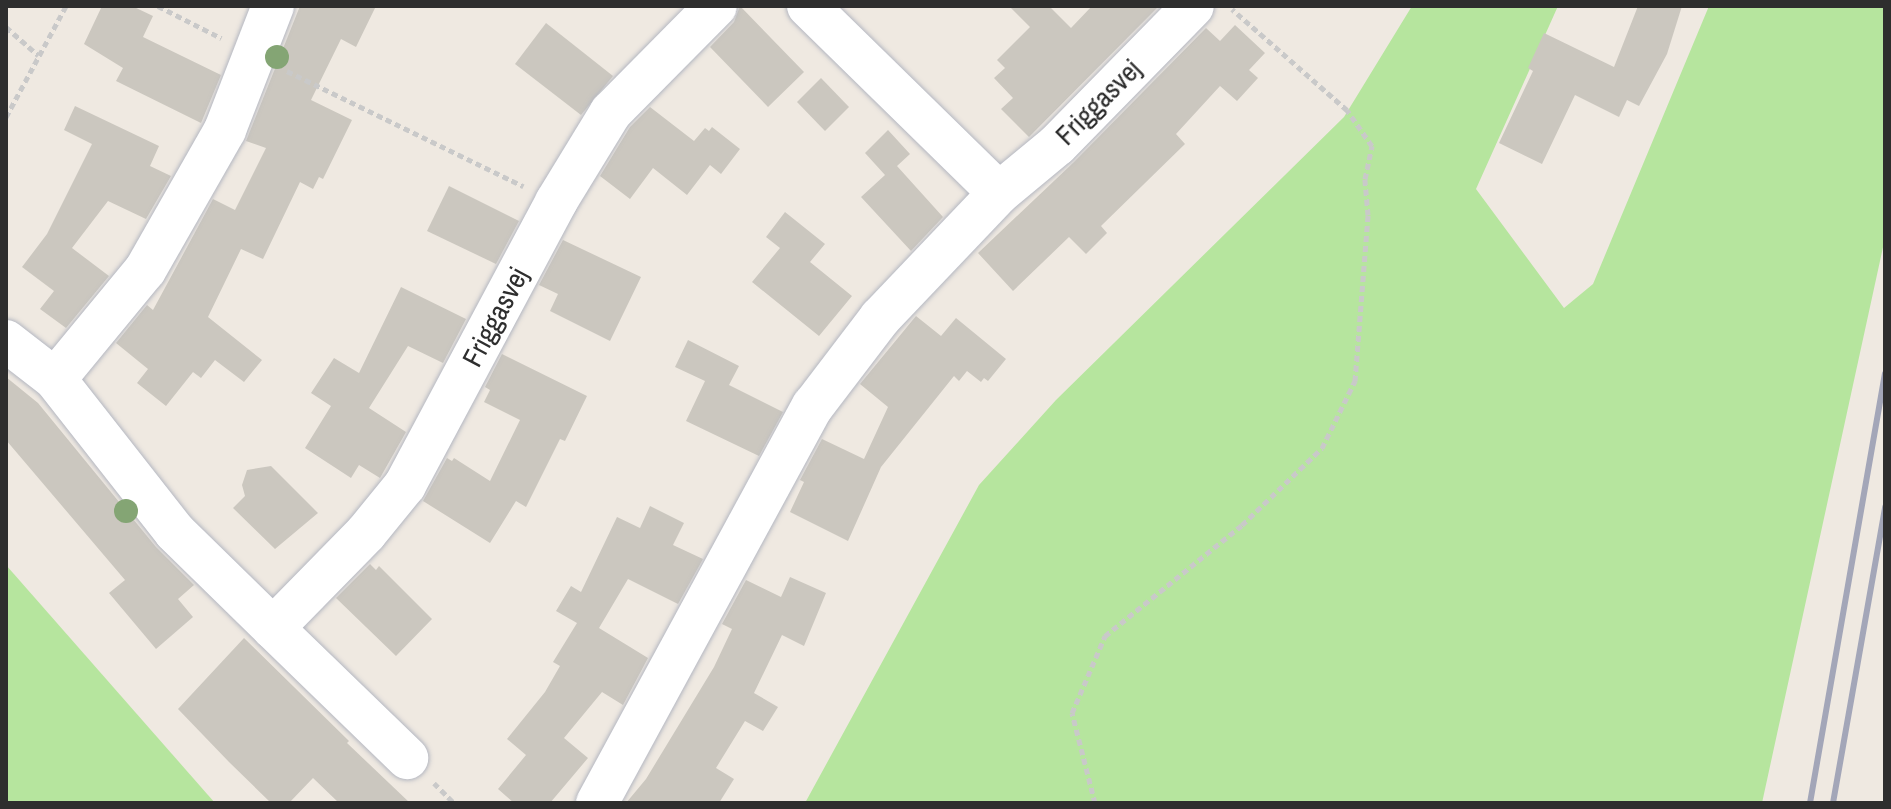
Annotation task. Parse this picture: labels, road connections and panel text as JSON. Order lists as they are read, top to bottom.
{
  "streets": {
    "street": ["Friggasvej"]
  }
}
